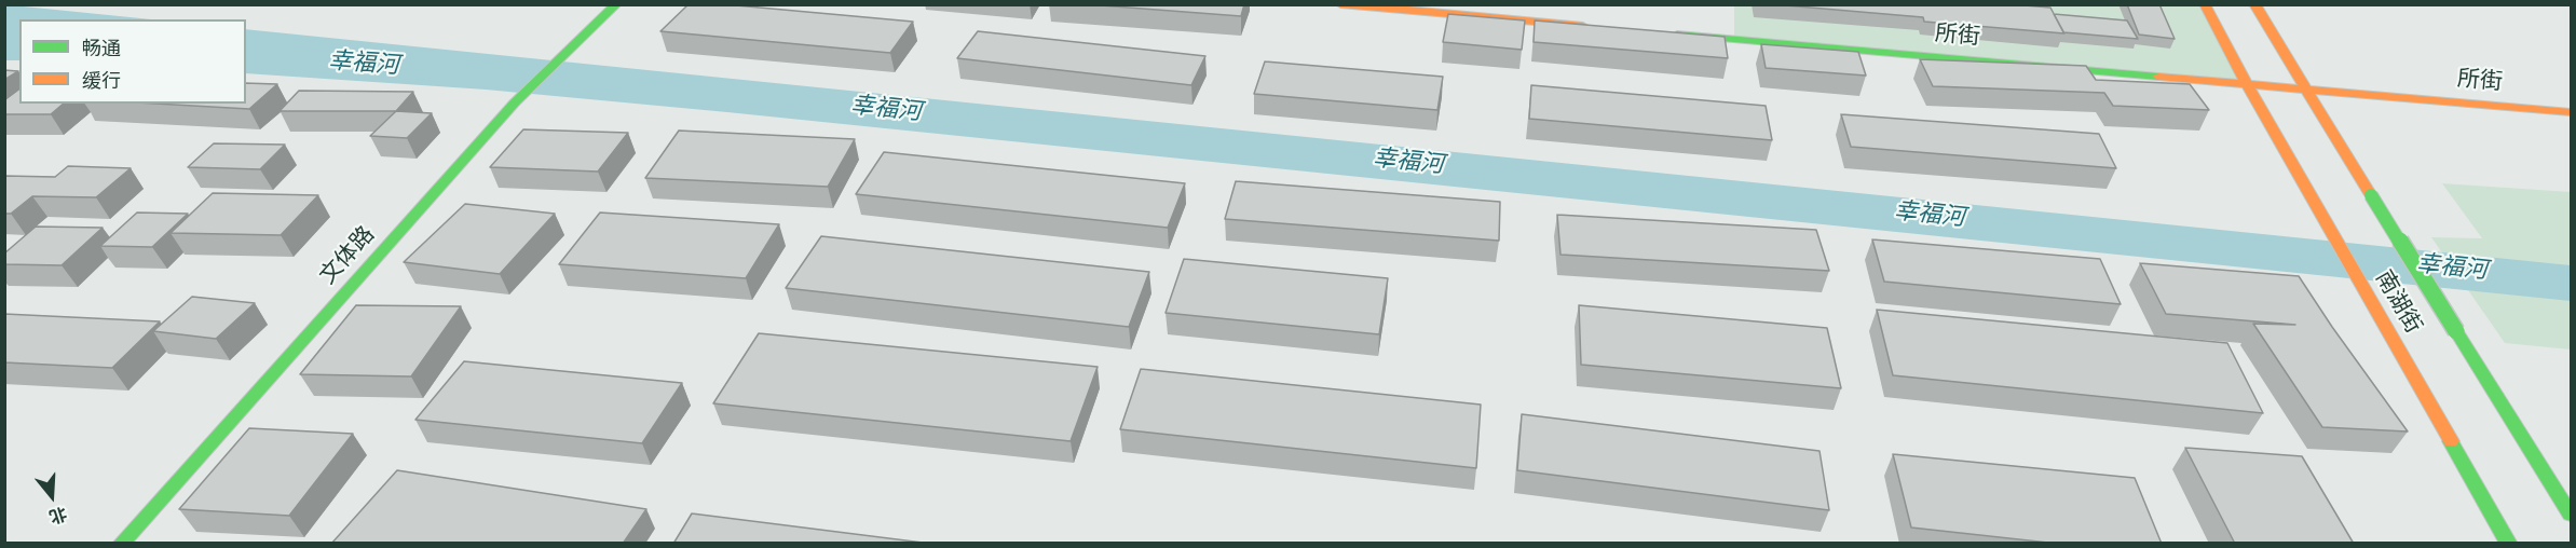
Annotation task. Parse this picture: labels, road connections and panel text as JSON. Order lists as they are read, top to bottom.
{
  "streets": {
    "main road": ["所街", "文体路", "南湖街"]
  },
  "crossings": [
    ["所街", "南湖街"]
  ],
  "water": ["幸福河"],
  "legend": ["畅通", "缓行"],
  "north": "bottom"
}
